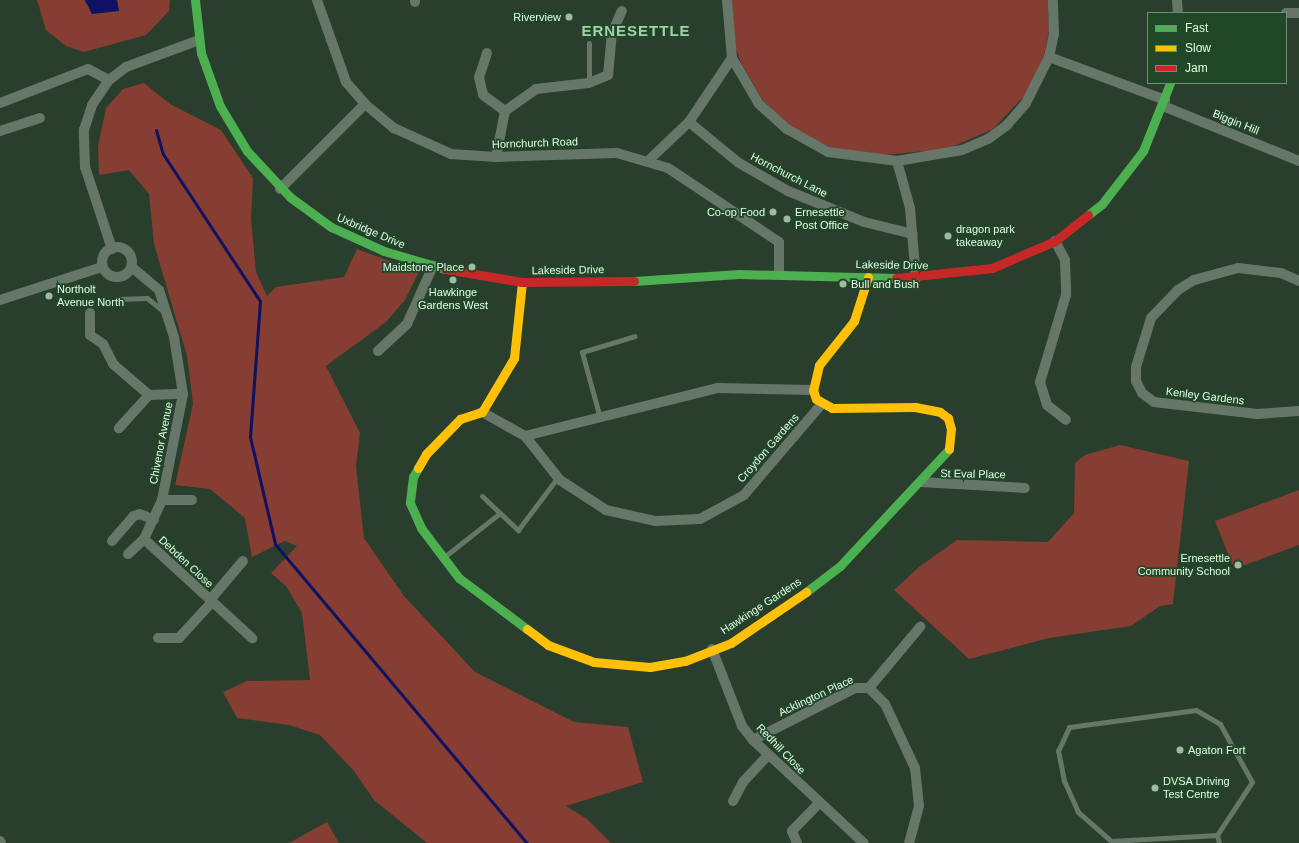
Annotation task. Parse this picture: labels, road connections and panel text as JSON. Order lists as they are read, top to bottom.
{
  "streets": {
    "street": [
      "Biggin Hill",
      "Hornchurch Road",
      "Hornchurch Lane",
      "Uxbridge Drive",
      "Lakeside Drive",
      "Kenley Gardens",
      "Chivenor Avenue",
      "Croydon Gardens",
      "St Eval Place",
      "Debden Close",
      "Hawkinge Gardens",
      "Acklington Place",
      "Redhill Close"
    ]
  },
  "crossings": [
    ["Biggin Hill", "Lakeside Drive"],
    ["Hornchurch Road", "Lakeside Drive"],
    ["Uxbridge Drive", "Lakeside Drive"],
    ["Chivenor Avenue", "Debden Close"],
    ["Croydon Gardens", "Hawkinge Gardens"],
    ["St Eval Place", "Hawkinge Gardens"],
    ["Hawkinge Gardens", "Redhill Close"],
    ["Acklington Place", "Redhill Close"]
  ],
  "districts": ["ERNESETTLE"],
  "places": [
    "Riverview",
    "Co-op Food",
    "Ernesettle Post Office",
    "dragon park takeaway",
    "Maidstone Place",
    "Hawkinge Gardens West",
    "Bull and Bush",
    "Northolt Avenue North",
    "Ernesettle Community School",
    "Agaton Fort",
    "DVSA Driving Test Centre"
  ],
  "legend": ["Fast", "Slow", "Jam"]
}
